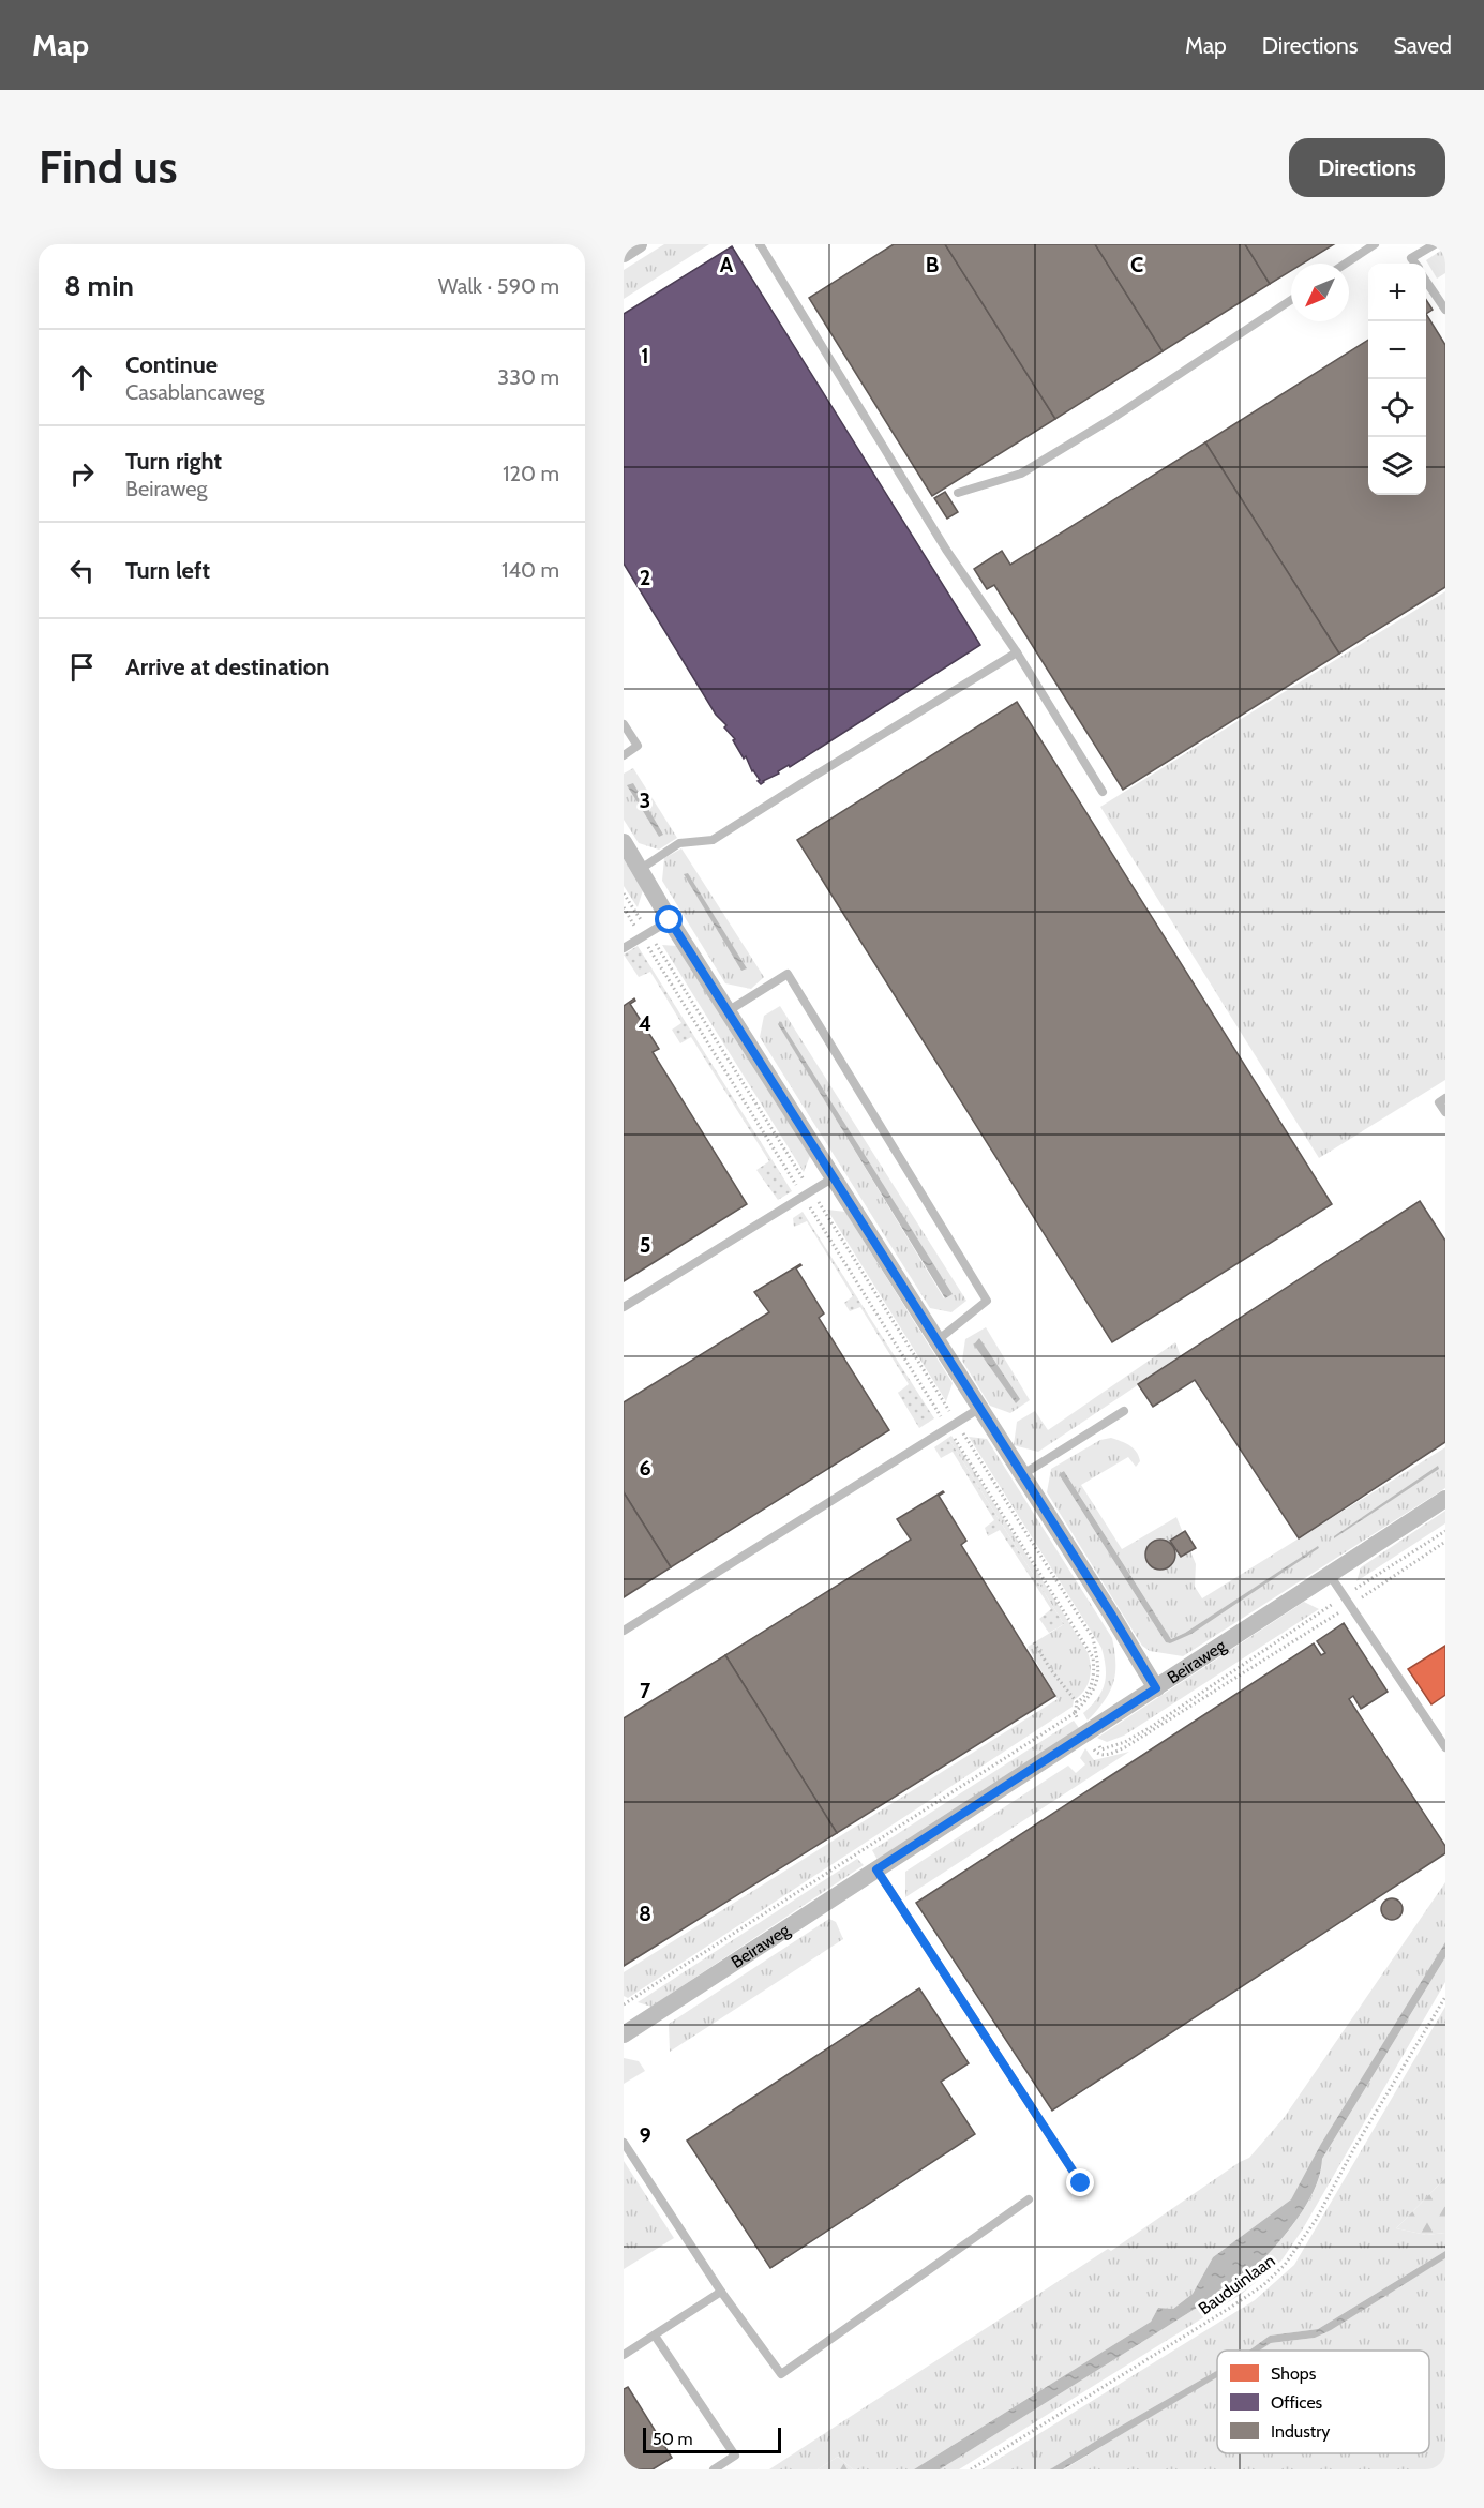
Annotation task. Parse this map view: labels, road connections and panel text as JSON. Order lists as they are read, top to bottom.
{
  "streets": {
    "street": ["Beiraweg"],
    "path": ["Bauduinlaan"]
  },
  "legend": ["Shops", "Offices", "Industry"],
  "scale_bar": "50 m",
  "north": "bottom left",
  "page": {
    "header": "Map",
    "nav": ["Map", "Directions", "Saved"],
    "buttons": "Directions",
    "title": "Find us",
    "heading": ["8 min", "Walk · 590 m"],
    "map_buttons": ["+", "−"],
    "list": [
      ["Continue", "Casablancaweg", "330 m"],
      ["Turn right", "Beiraweg", "120 m"],
      ["Turn left", "140 m"],
      "Arrive at destination"
    ],
    "scale": "50 m"
  },
  "grid": {
    "columns": ["A", "B", "C"],
    "rows": [
      "1",
      "2",
      "3",
      "4",
      "5",
      "6",
      "7",
      "8",
      "9"
    ]
  }
}
